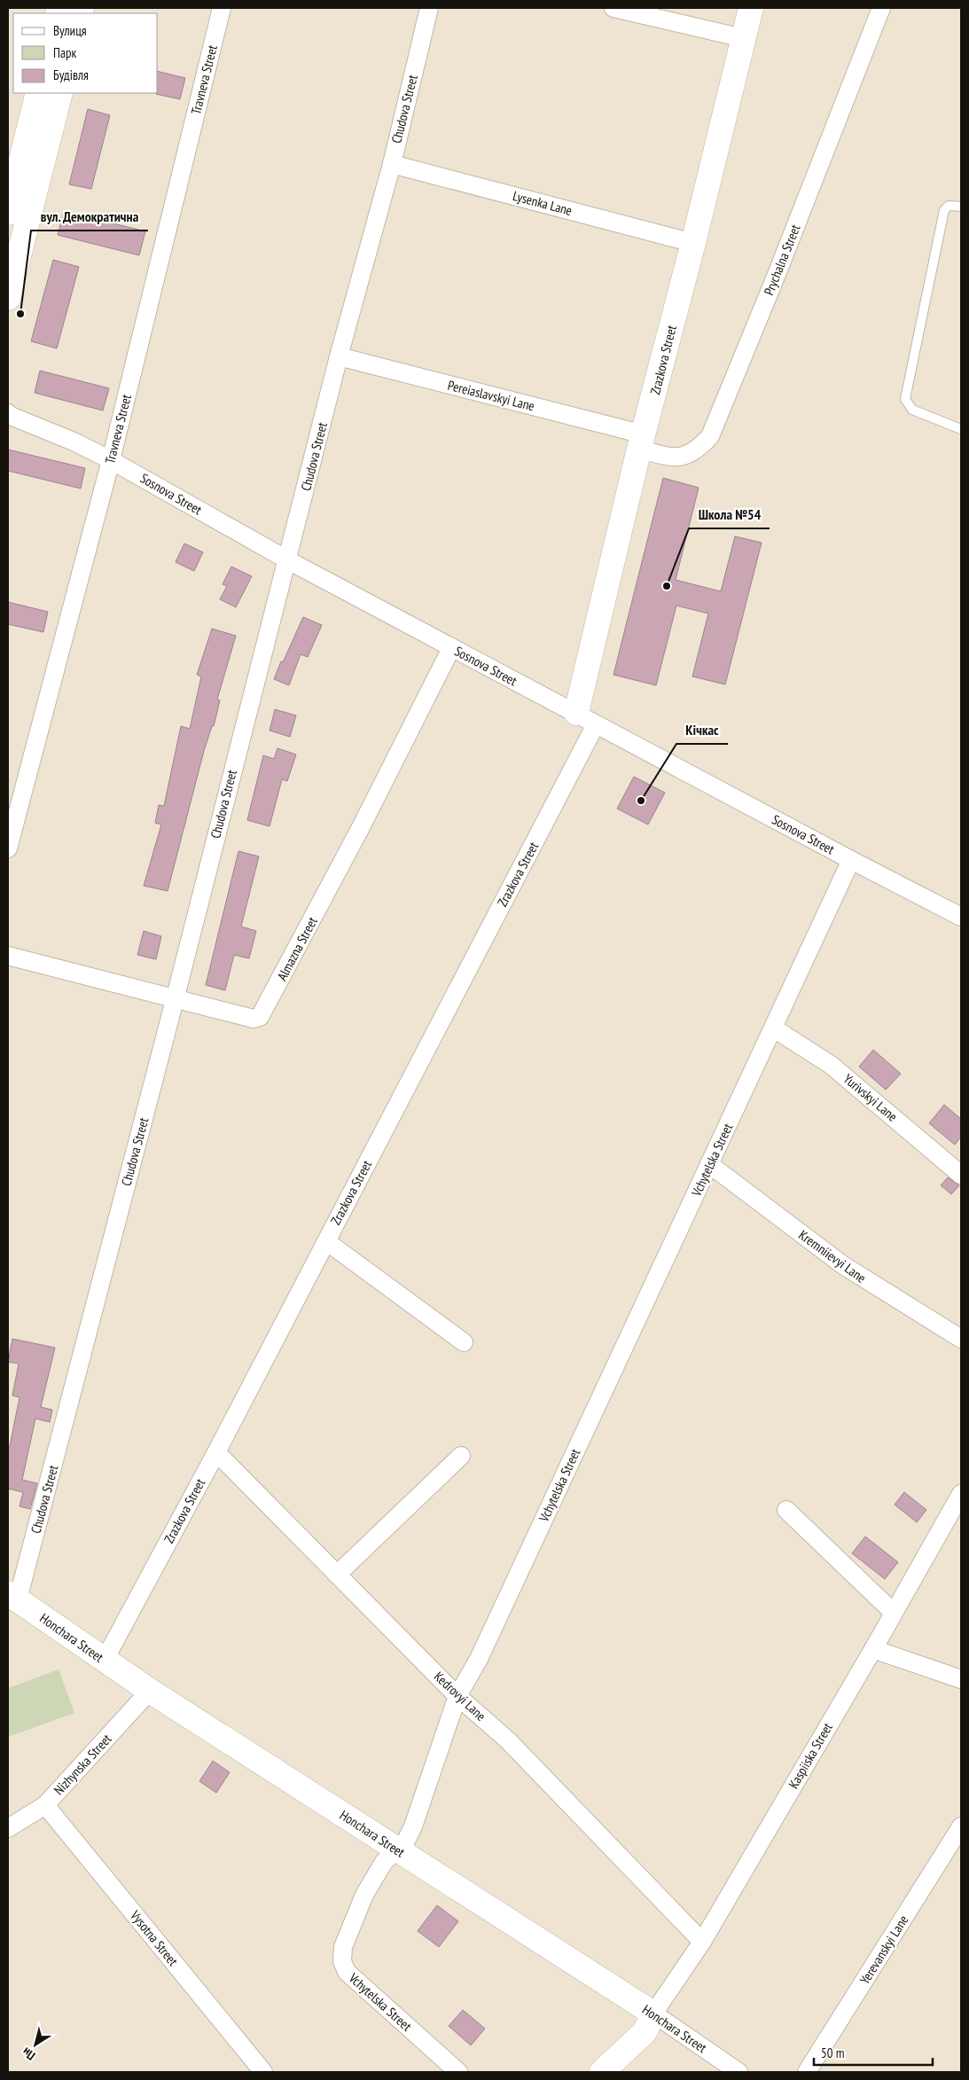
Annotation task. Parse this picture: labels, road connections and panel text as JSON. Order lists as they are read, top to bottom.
{
  "streets": {
    "street": [
      "Travneva Street",
      "Chudova Street",
      "Lysenka Lane",
      "Prychalna Street",
      "Zrazkova Street",
      "Pereiaslavskyi Lane",
      "Sosnova Street",
      "Almazna Street",
      "Yurivskyi Lane",
      "Vchytelska Street",
      "Kremniievyi Lane",
      "Honchara Street",
      "Kedrovyi Lane",
      "Kaspiiska Street",
      "Nizhynska Street",
      "Vysotna Street",
      "Yerevanskyi Lane"
    ]
  },
  "crossings": [
    ["Travneva Street", "Sosnova Street"],
    ["Chudova Street", "Lysenka Lane"],
    ["Chudova Street", "Pereiaslavskyi Lane"],
    ["Chudova Street", "Sosnova Street"],
    ["Chudova Street", "Almazna Street"],
    ["Chudova Street", "Honchara Street"],
    ["Lysenka Lane", "Zrazkova Street"],
    ["Prychalna Street", "Zrazkova Street"],
    ["Prychalna Street", "Pereiaslavskyi Lane"],
    ["Zrazkova Street", "Pereiaslavskyi Lane"],
    ["Zrazkova Street", "Sosnova Street"],
    ["Zrazkova Street", "Honchara Street"],
    ["Zrazkova Street", "Kedrovyi Lane"],
    ["Sosnova Street", "Almazna Street"],
    ["Sosnova Street", "Vchytelska Street"],
    ["Yurivskyi Lane", "Vchytelska Street"],
    ["Vchytelska Street", "Kremniievyi Lane"],
    ["Vchytelska Street", "Honchara Street"],
    ["Vchytelska Street", "Kedrovyi Lane"],
    ["Honchara Street", "Kaspiiska Street"],
    ["Honchara Street", "Nizhynska Street"],
    ["Kedrovyi Lane", "Kaspiiska Street"],
    ["Nizhynska Street", "Vysotna Street"]
  ],
  "places": ["вул. Демократична", "Школа №54", "Кічкас"],
  "legend": ["Вулиця", "Парк", "Будівля"],
  "scale_bar": "50 m",
  "north": "bottom left"
}
